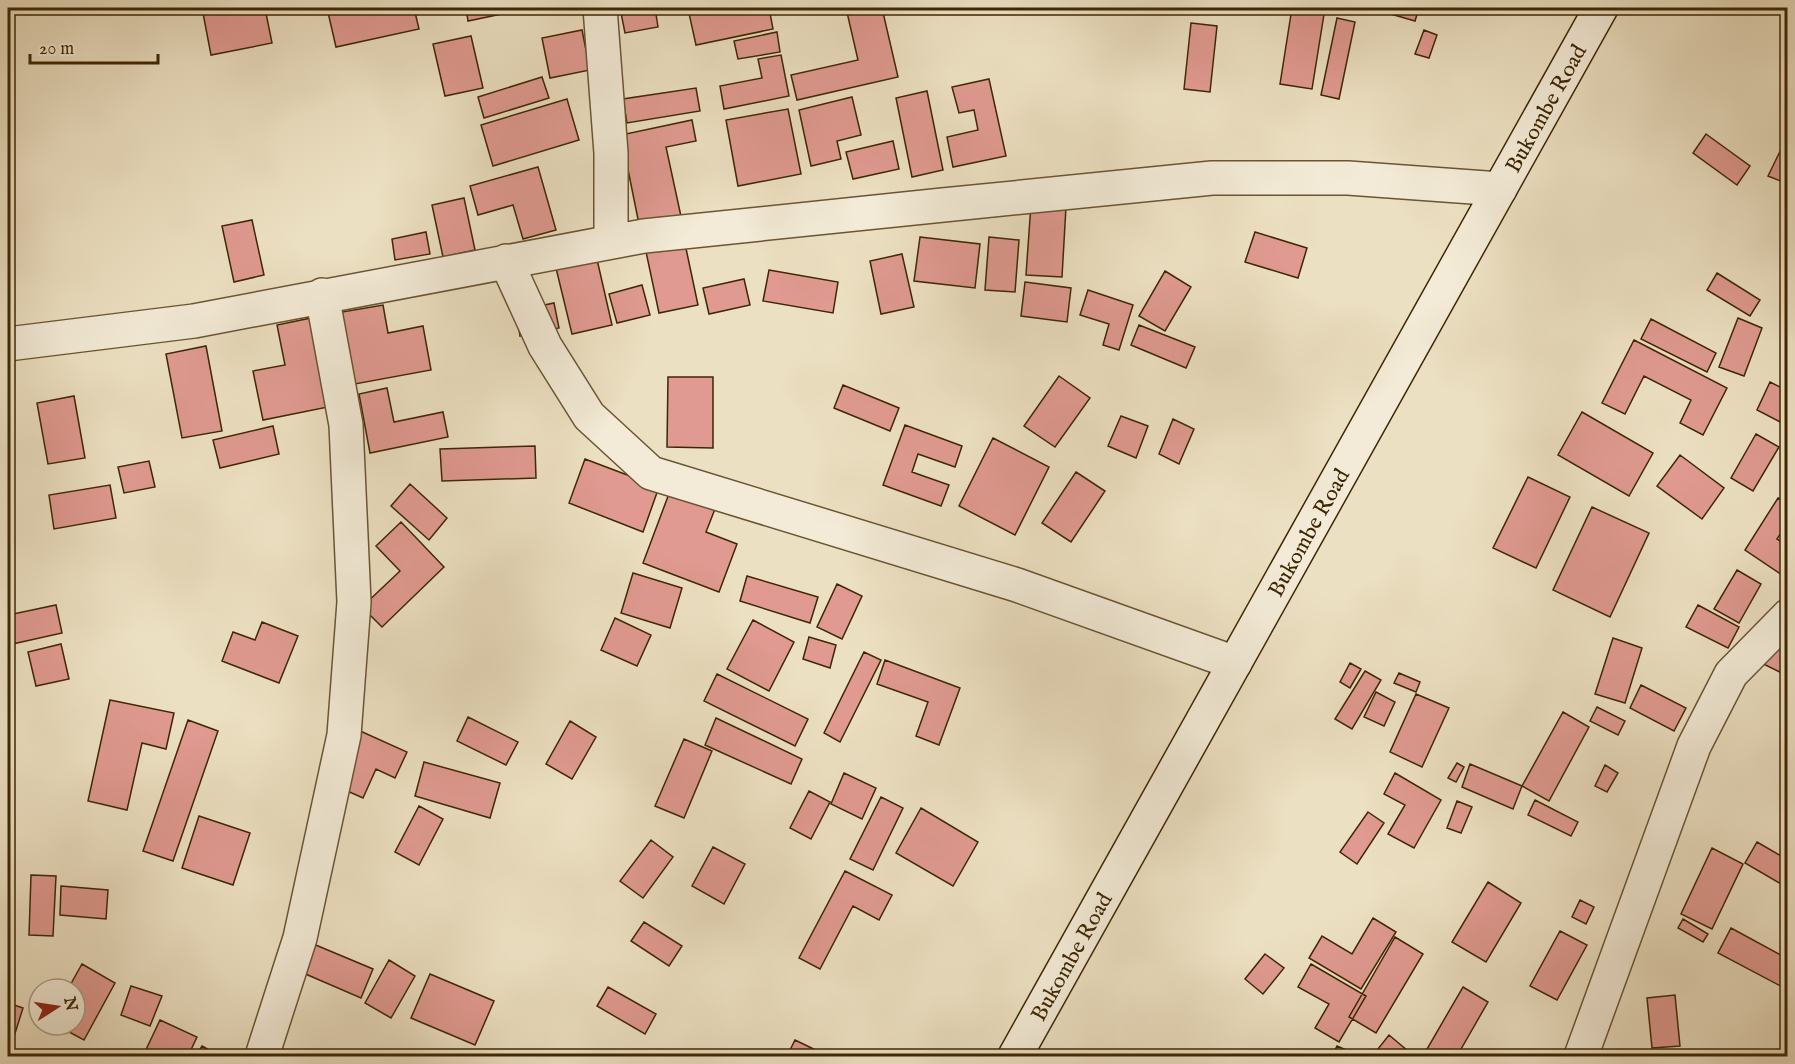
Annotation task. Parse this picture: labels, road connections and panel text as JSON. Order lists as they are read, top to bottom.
{
  "streets": {
    "street": ["Bukombe Road"]
  },
  "scale_bar": "20 m",
  "north": "right"
}
